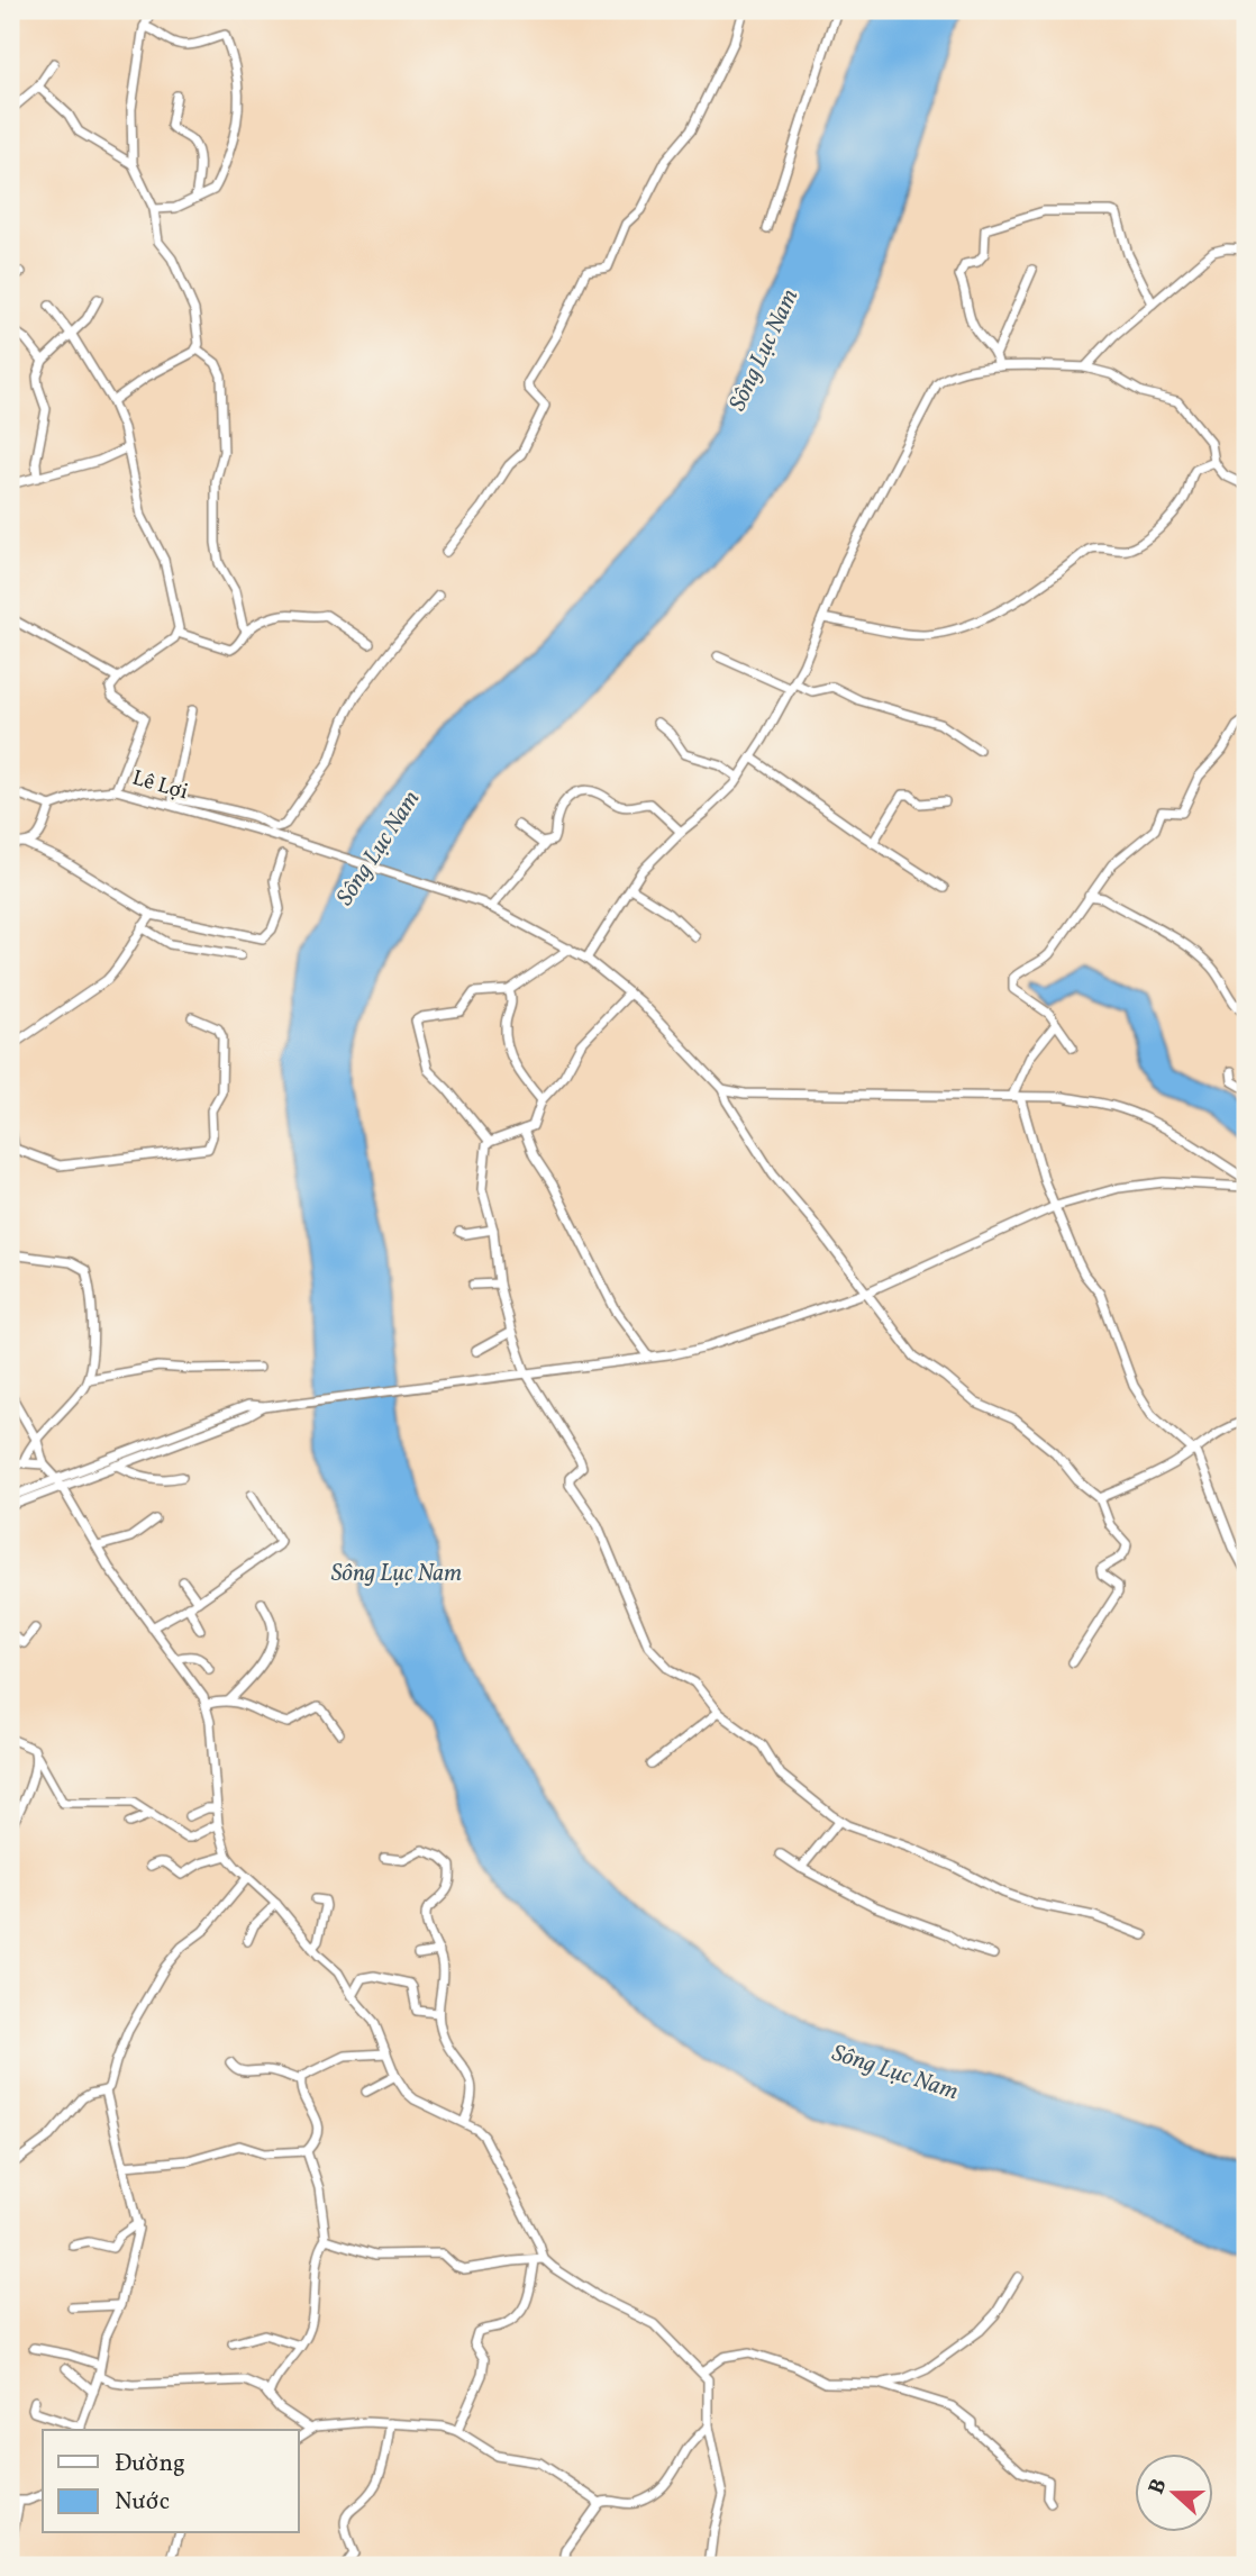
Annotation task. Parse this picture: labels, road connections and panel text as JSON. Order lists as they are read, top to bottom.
{
  "streets": {
    "street": ["Lê Lợi"]
  },
  "water": ["Sông Lục Nam"],
  "legend": ["Đường", "Nước"],
  "north": "left"
}
